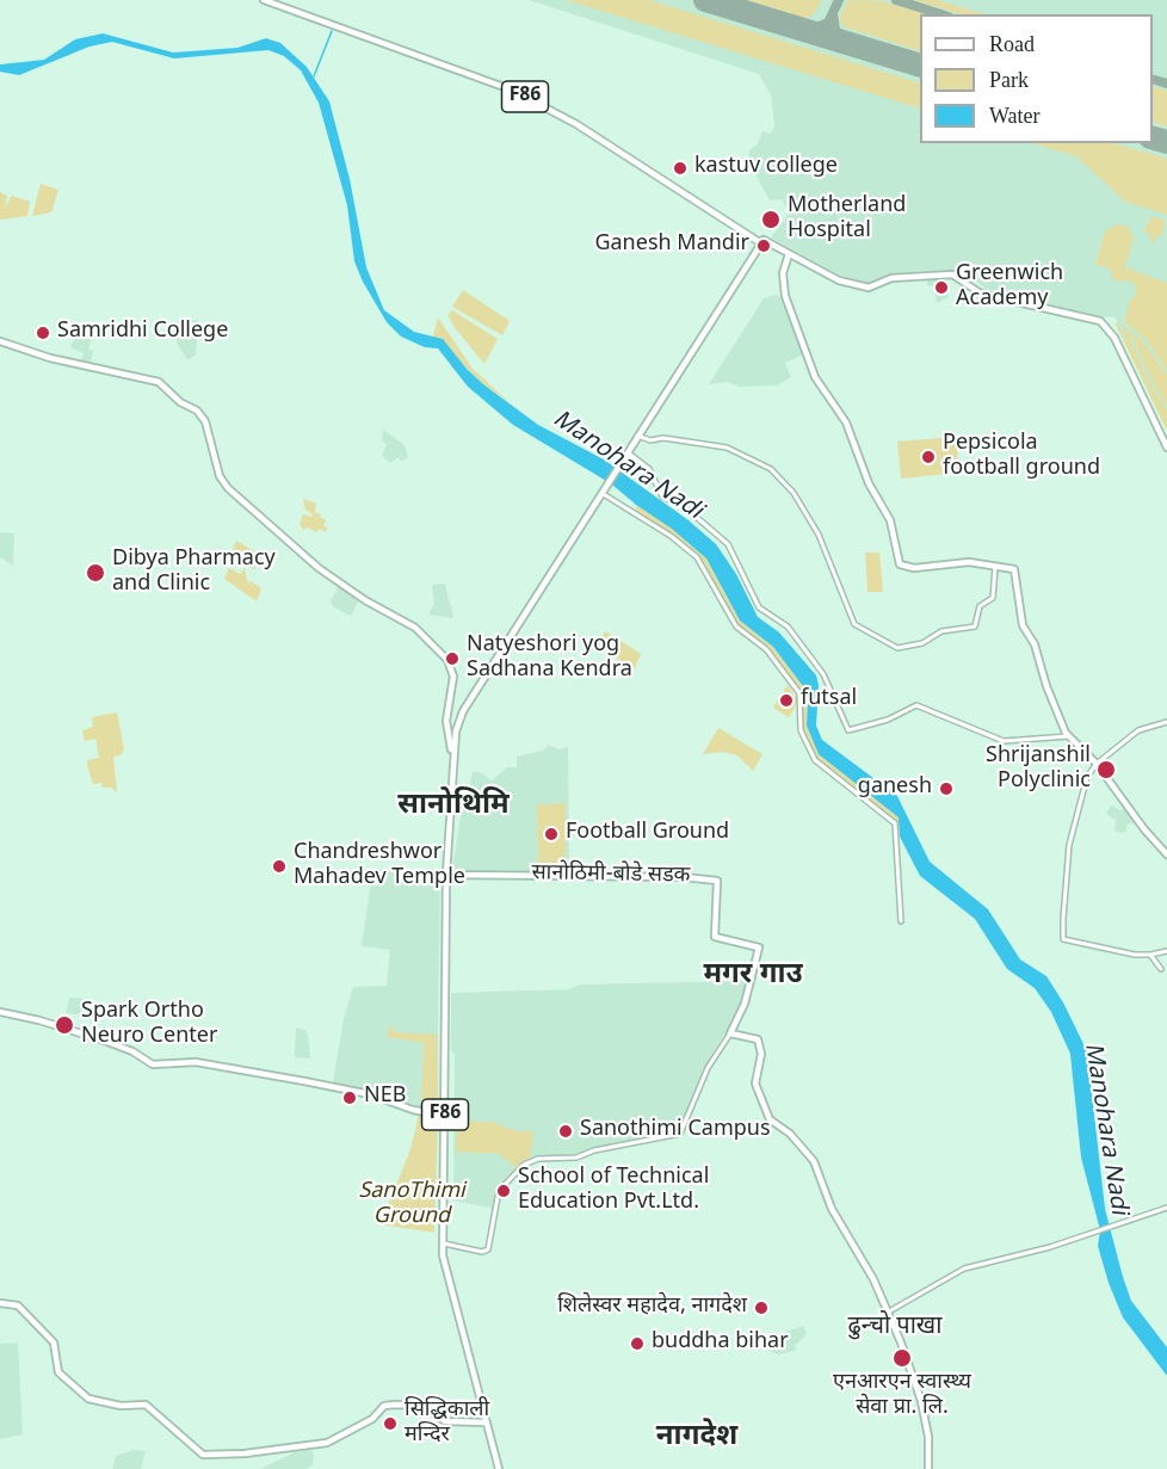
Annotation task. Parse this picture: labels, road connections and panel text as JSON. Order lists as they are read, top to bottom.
{
  "streets": {
    "main road": ["F86", "सानोठिमी-बोडे सडक"]
  },
  "crossings": [
    ["F86", "सानोठिमी-बोडे सडक"]
  ],
  "districts": [
    "सानोथिमि",
    "मगर गाउ",
    "ढुन्चो पाखा",
    "नागदेश"
  ],
  "water": ["Manohara Nadi"],
  "parks": ["SanoThimi Ground"],
  "places": [
    "kastuv college",
    "Motherland Hospital",
    "Ganesh Mandir",
    "Greenwich Academy",
    "Samridhi College",
    "Pepsicola football ground",
    "Dibya Pharmacy and Clinic",
    "Natyeshori yog Sadhana Kendra",
    "futsal",
    "Shrijanshil Polyclinic",
    "ganesh",
    "Football Ground",
    "Chandreshwor Mahadev Temple",
    "Spark Ortho Neuro Center",
    "NEB",
    "Sanothimi Campus",
    "School of Technical Education Pvt.Ltd.",
    "शिलेस्वर महादेव, नागदेश",
    "buddha bihar",
    "एनआरएन स्वास्थ्य सेवा प्रा. लि.",
    "सिद्धिकाली मन्दिर"
  ],
  "legend": ["Road", "Park", "Water"]
}
